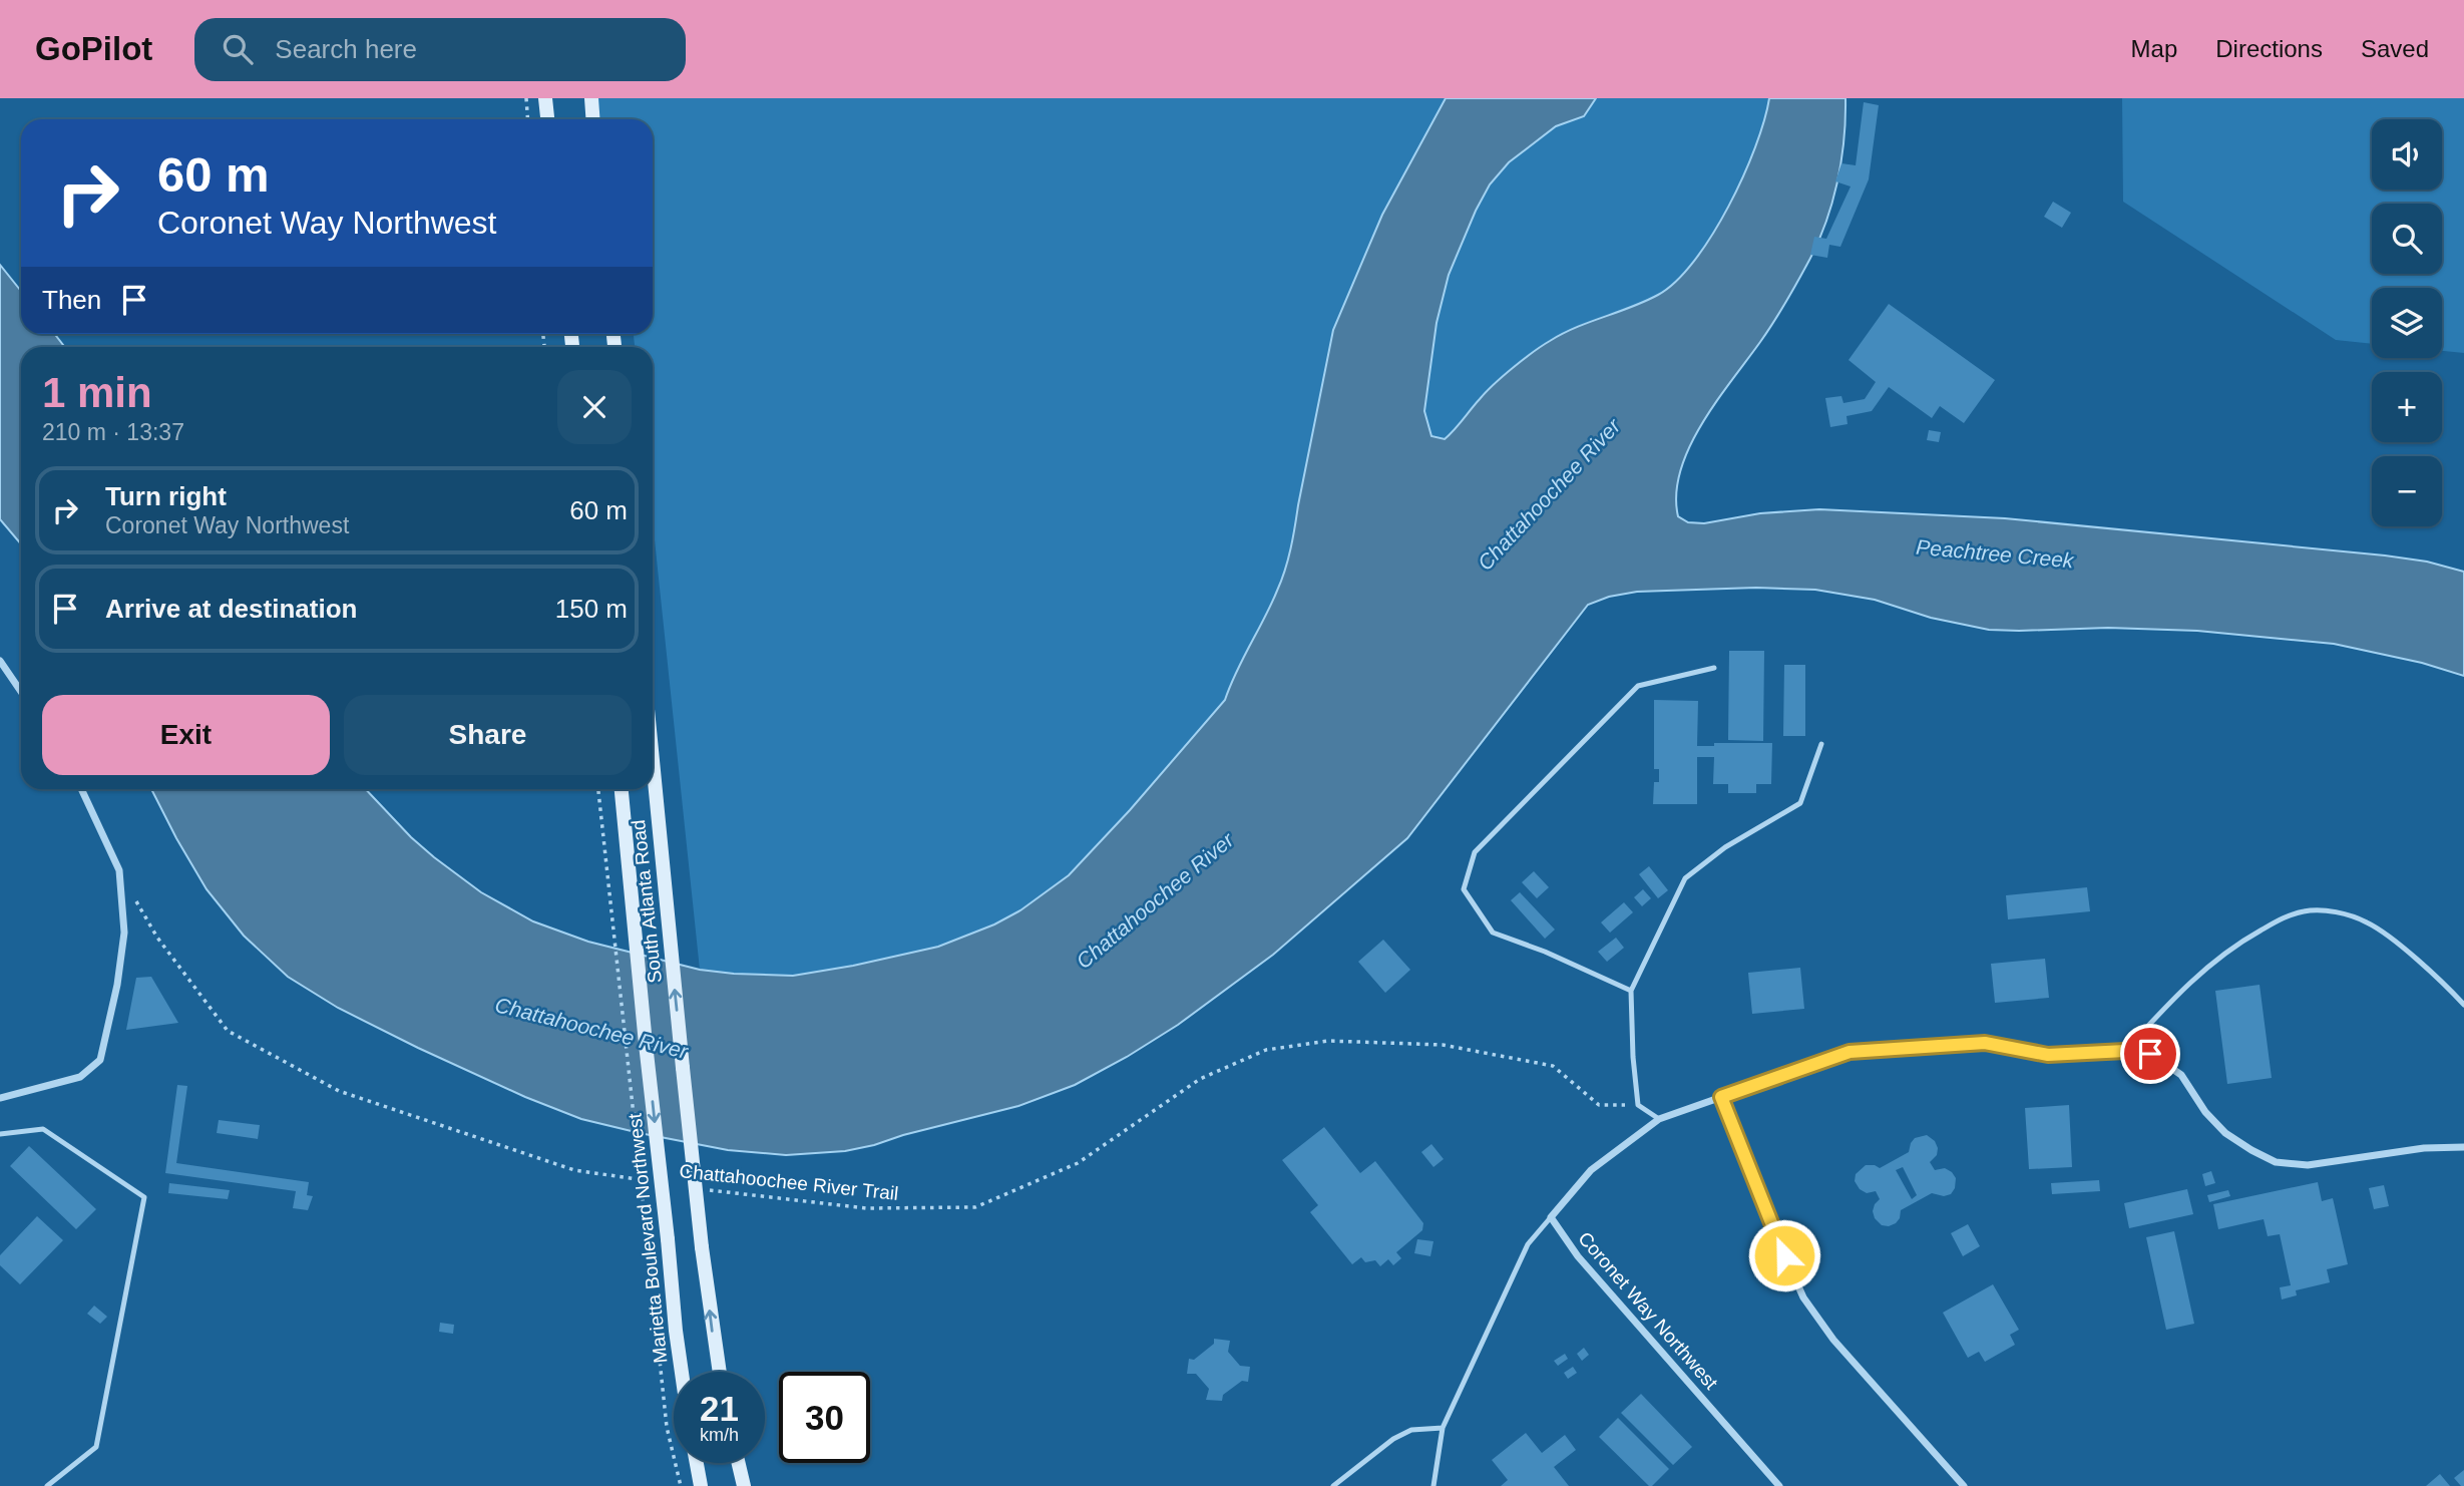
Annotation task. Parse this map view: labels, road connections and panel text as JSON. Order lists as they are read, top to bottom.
{
  "streets": {
    "main road": ["South Atlanta Road", "Marietta Boulevard Northwest"],
    "street": ["Coronet Way Northwest"],
    "path": ["Chattahoochee River Trail"]
  },
  "crossings": [
    ["South Atlanta Road", "Marietta Boulevard Northwest"]
  ],
  "one_way": ["Marietta Boulevard Northwest"],
  "water": ["Chattahoochee River", "Peachtree Creek"],
  "page": {
    "header": "GoPilot",
    "search": "Search here",
    "nav": ["Map", "Directions", "Saved"],
    "map_buttons": ["+", "−"],
    "turn": ["60 m", "Coronet Way Northwest"],
    "then": "Then",
    "heading": ["1 min", "210 m · 13:37"],
    "list": [
      {
        "name": "Turn right",
        "note": "Coronet Way Northwest",
        "value": "60 m"
      },
      {
        "name": "Arrive at destination",
        "value": "150 m"
      }
    ],
    "buttons": ["Exit", "Share"],
    "speed": "21 km/h",
    "limit": "30"
  }
}
